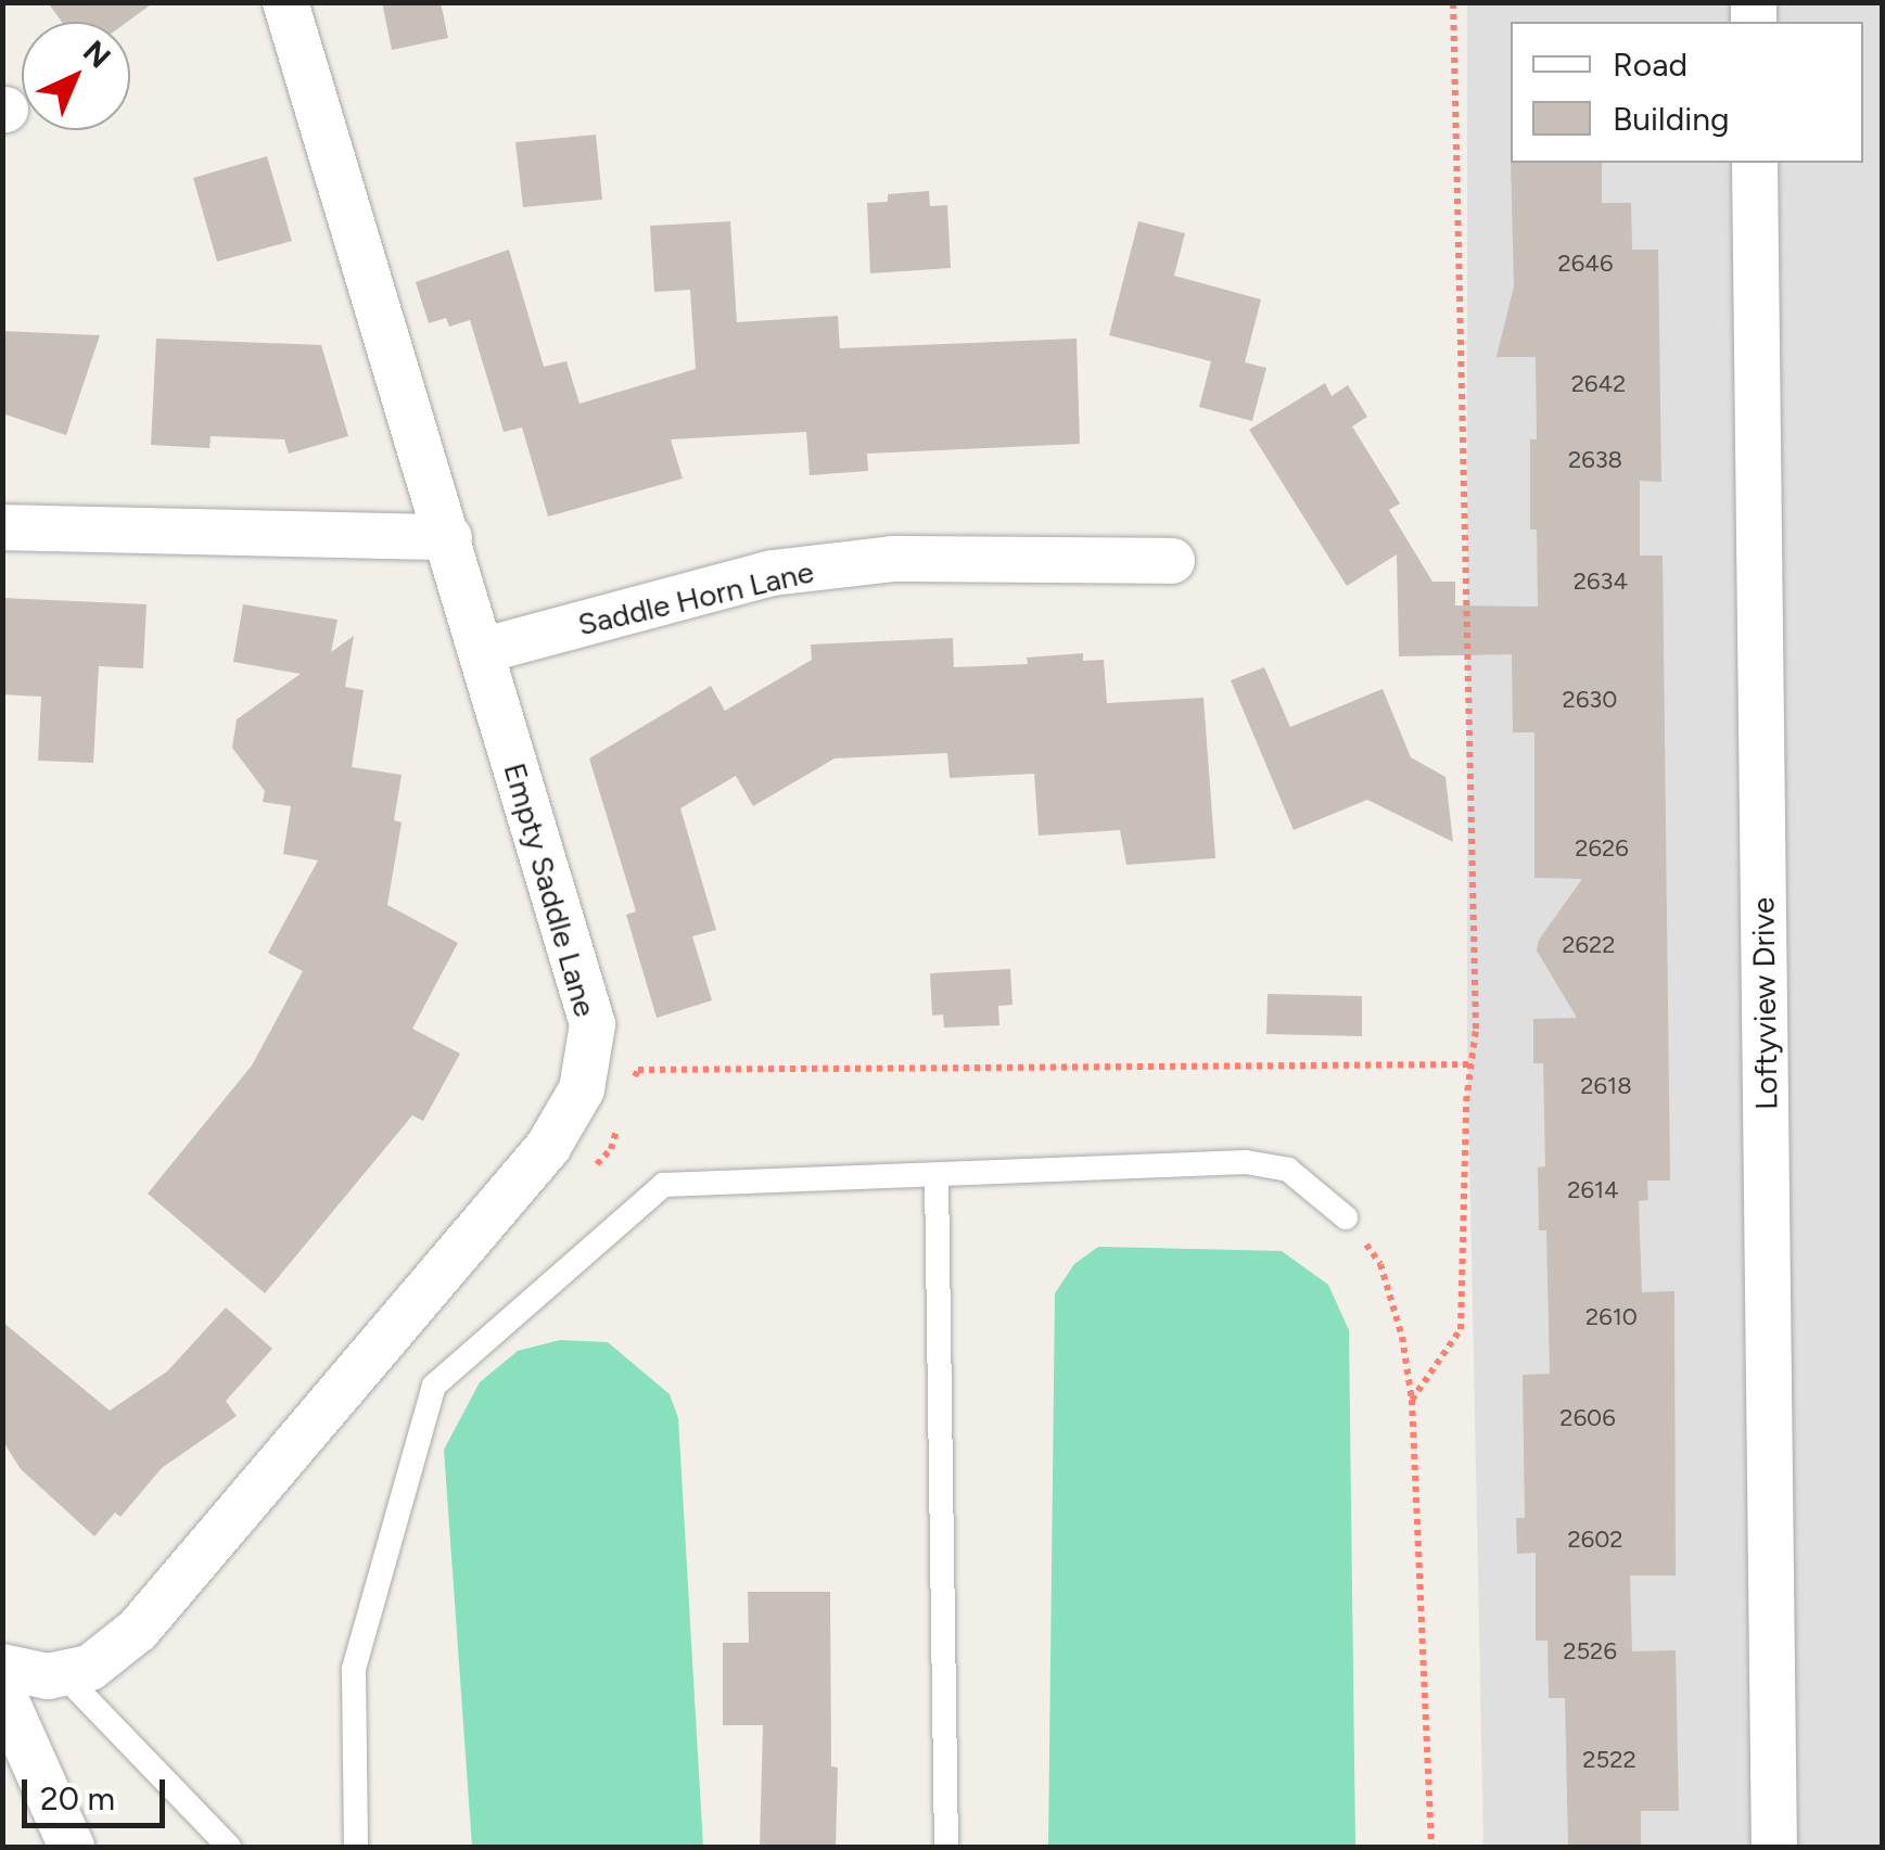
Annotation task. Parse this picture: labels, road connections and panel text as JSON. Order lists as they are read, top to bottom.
{
  "streets": {
    "street": ["Saddle Horn Lane", "Empty Saddle Lane", "Loftyview Drive"]
  },
  "crossings": [
    ["Saddle Horn Lane", "Empty Saddle Lane"]
  ],
  "house_numbers": [
    "2646",
    "2642",
    "2638",
    "2634",
    "2630",
    "2626",
    "2622",
    "2618",
    "2614",
    "2610",
    "2606",
    "2602",
    "2526",
    "2522"
  ],
  "legend": ["Road", "Building"],
  "scale_bar": "20 m",
  "north": "top right"
}
